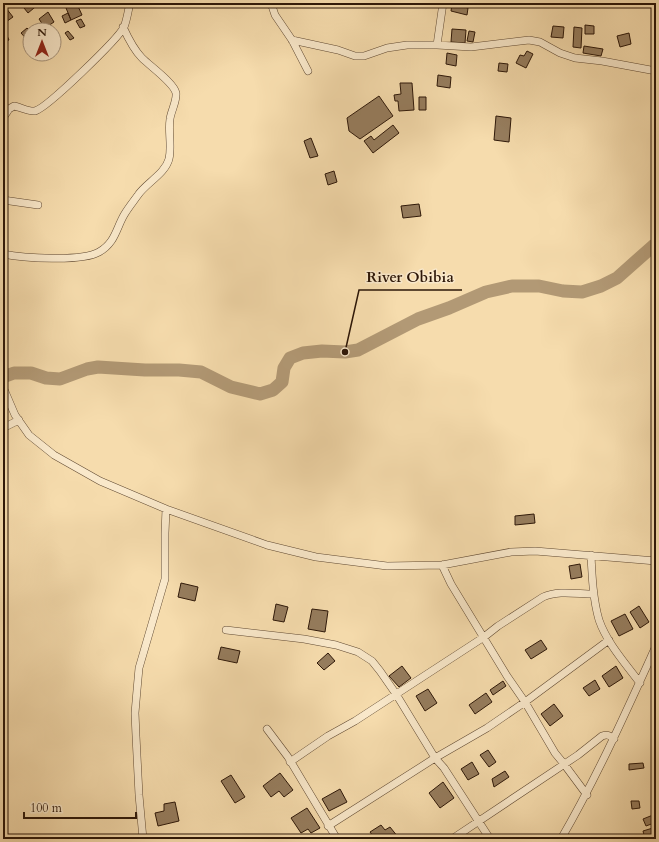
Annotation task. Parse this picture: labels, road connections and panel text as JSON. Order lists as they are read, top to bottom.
{
  "places": ["River Obibia"],
  "scale_bar": "100 m",
  "north": "top"
}
